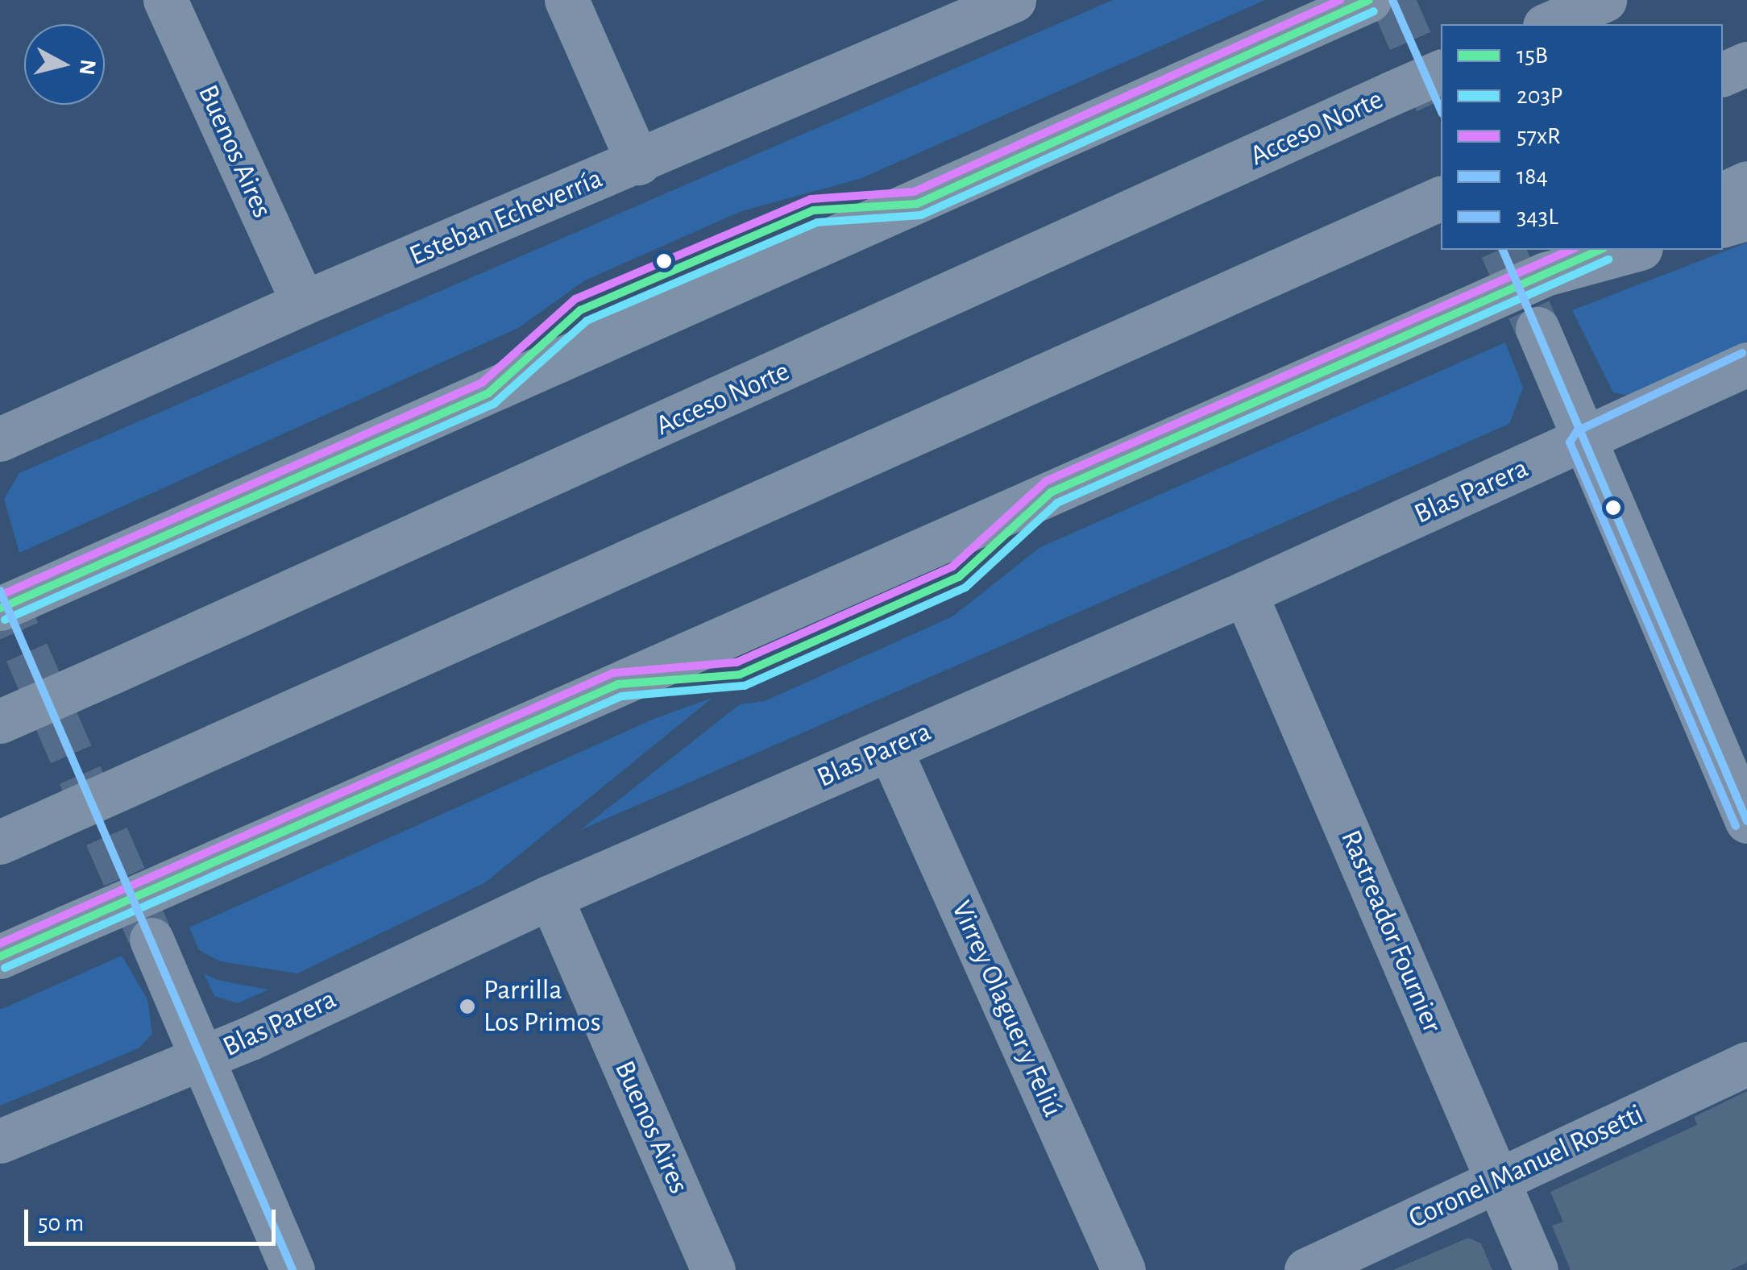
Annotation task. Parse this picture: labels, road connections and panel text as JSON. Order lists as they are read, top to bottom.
{
  "streets": {
    "highway": ["Acceso Norte"],
    "street": [
      "Buenos Aires",
      "Esteban Echeverría",
      "Blas Parera",
      "Rastreador Fournier",
      "Virrey Olaguer y Feliú",
      "Coronel Manuel Rosetti"
    ]
  },
  "crossings": [
    ["Buenos Aires", "Esteban Echeverría"],
    ["Buenos Aires", "Blas Parera"],
    ["Blas Parera", "Rastreador Fournier"],
    ["Blas Parera", "Virrey Olaguer y Feliú"],
    ["Rastreador Fournier", "Coronel Manuel Rosetti"]
  ],
  "places": ["Parrilla Los Primos"],
  "lines": [
    "transit line 15B",
    "transit line 57xR",
    "transit line 184",
    "transit line 203P",
    "transit line 343L"
  ],
  "legend": [
    "15B",
    "203P",
    "57xR",
    "184",
    "343L"
  ],
  "scale_bar": "50 m",
  "north": "right"
}
